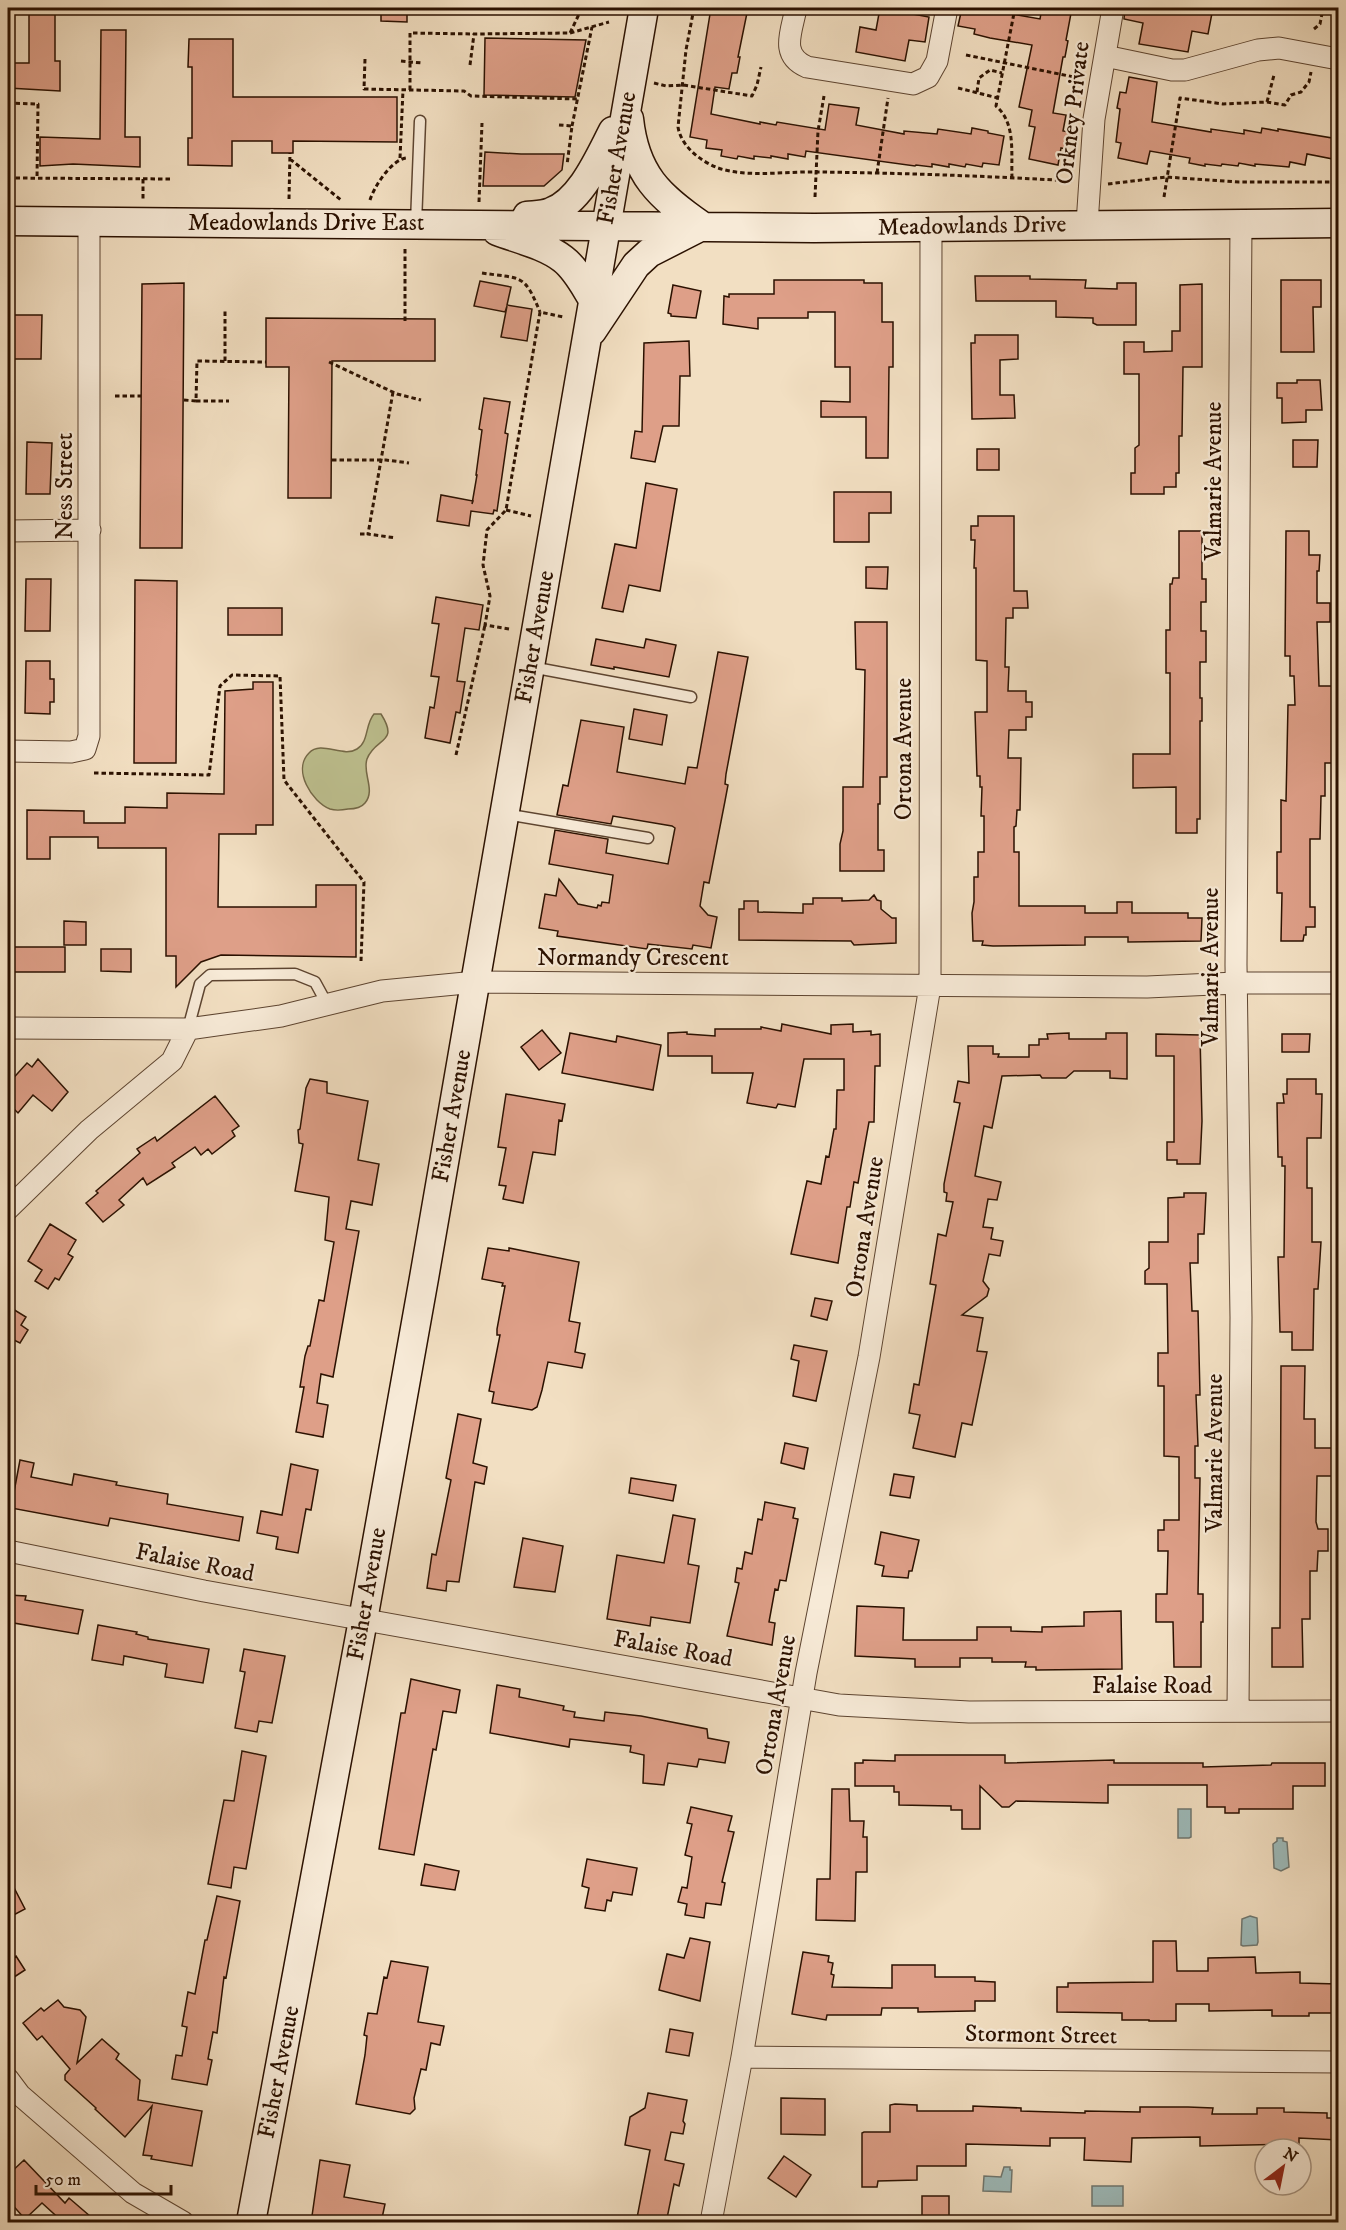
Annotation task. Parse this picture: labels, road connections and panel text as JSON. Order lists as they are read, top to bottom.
{
  "streets": {
    "main road": ["Fisher Avenue", "Meadowlands Drive East", "Meadowlands Drive"],
    "street": [
      "Orkney Private",
      "Valmarie Avenue",
      "Ness Street",
      "Ortona Avenue",
      "Normandy Crescent",
      "Falaise Road",
      "Stormont Street"
    ]
  },
  "crossings": [
    ["Orkney Private", "Meadowlands Drive"],
    ["Fisher Avenue", "Meadowlands Drive East"],
    ["Fisher Avenue", "Meadowlands Drive"],
    ["Fisher Avenue", "Normandy Crescent"],
    ["Fisher Avenue", "Falaise Road"],
    ["Meadowlands Drive East", "Meadowlands Drive"],
    ["Meadowlands Drive East", "Ness Street"],
    ["Meadowlands Drive", "Valmarie Avenue"],
    ["Meadowlands Drive", "Ortona Avenue"],
    ["Valmarie Avenue", "Normandy Crescent"],
    ["Valmarie Avenue", "Falaise Road"],
    ["Ortona Avenue", "Normandy Crescent"],
    ["Ortona Avenue", "Falaise Road"],
    ["Ortona Avenue", "Stormont Street"]
  ],
  "scale_bar": "50 m",
  "north": "top right"
}
